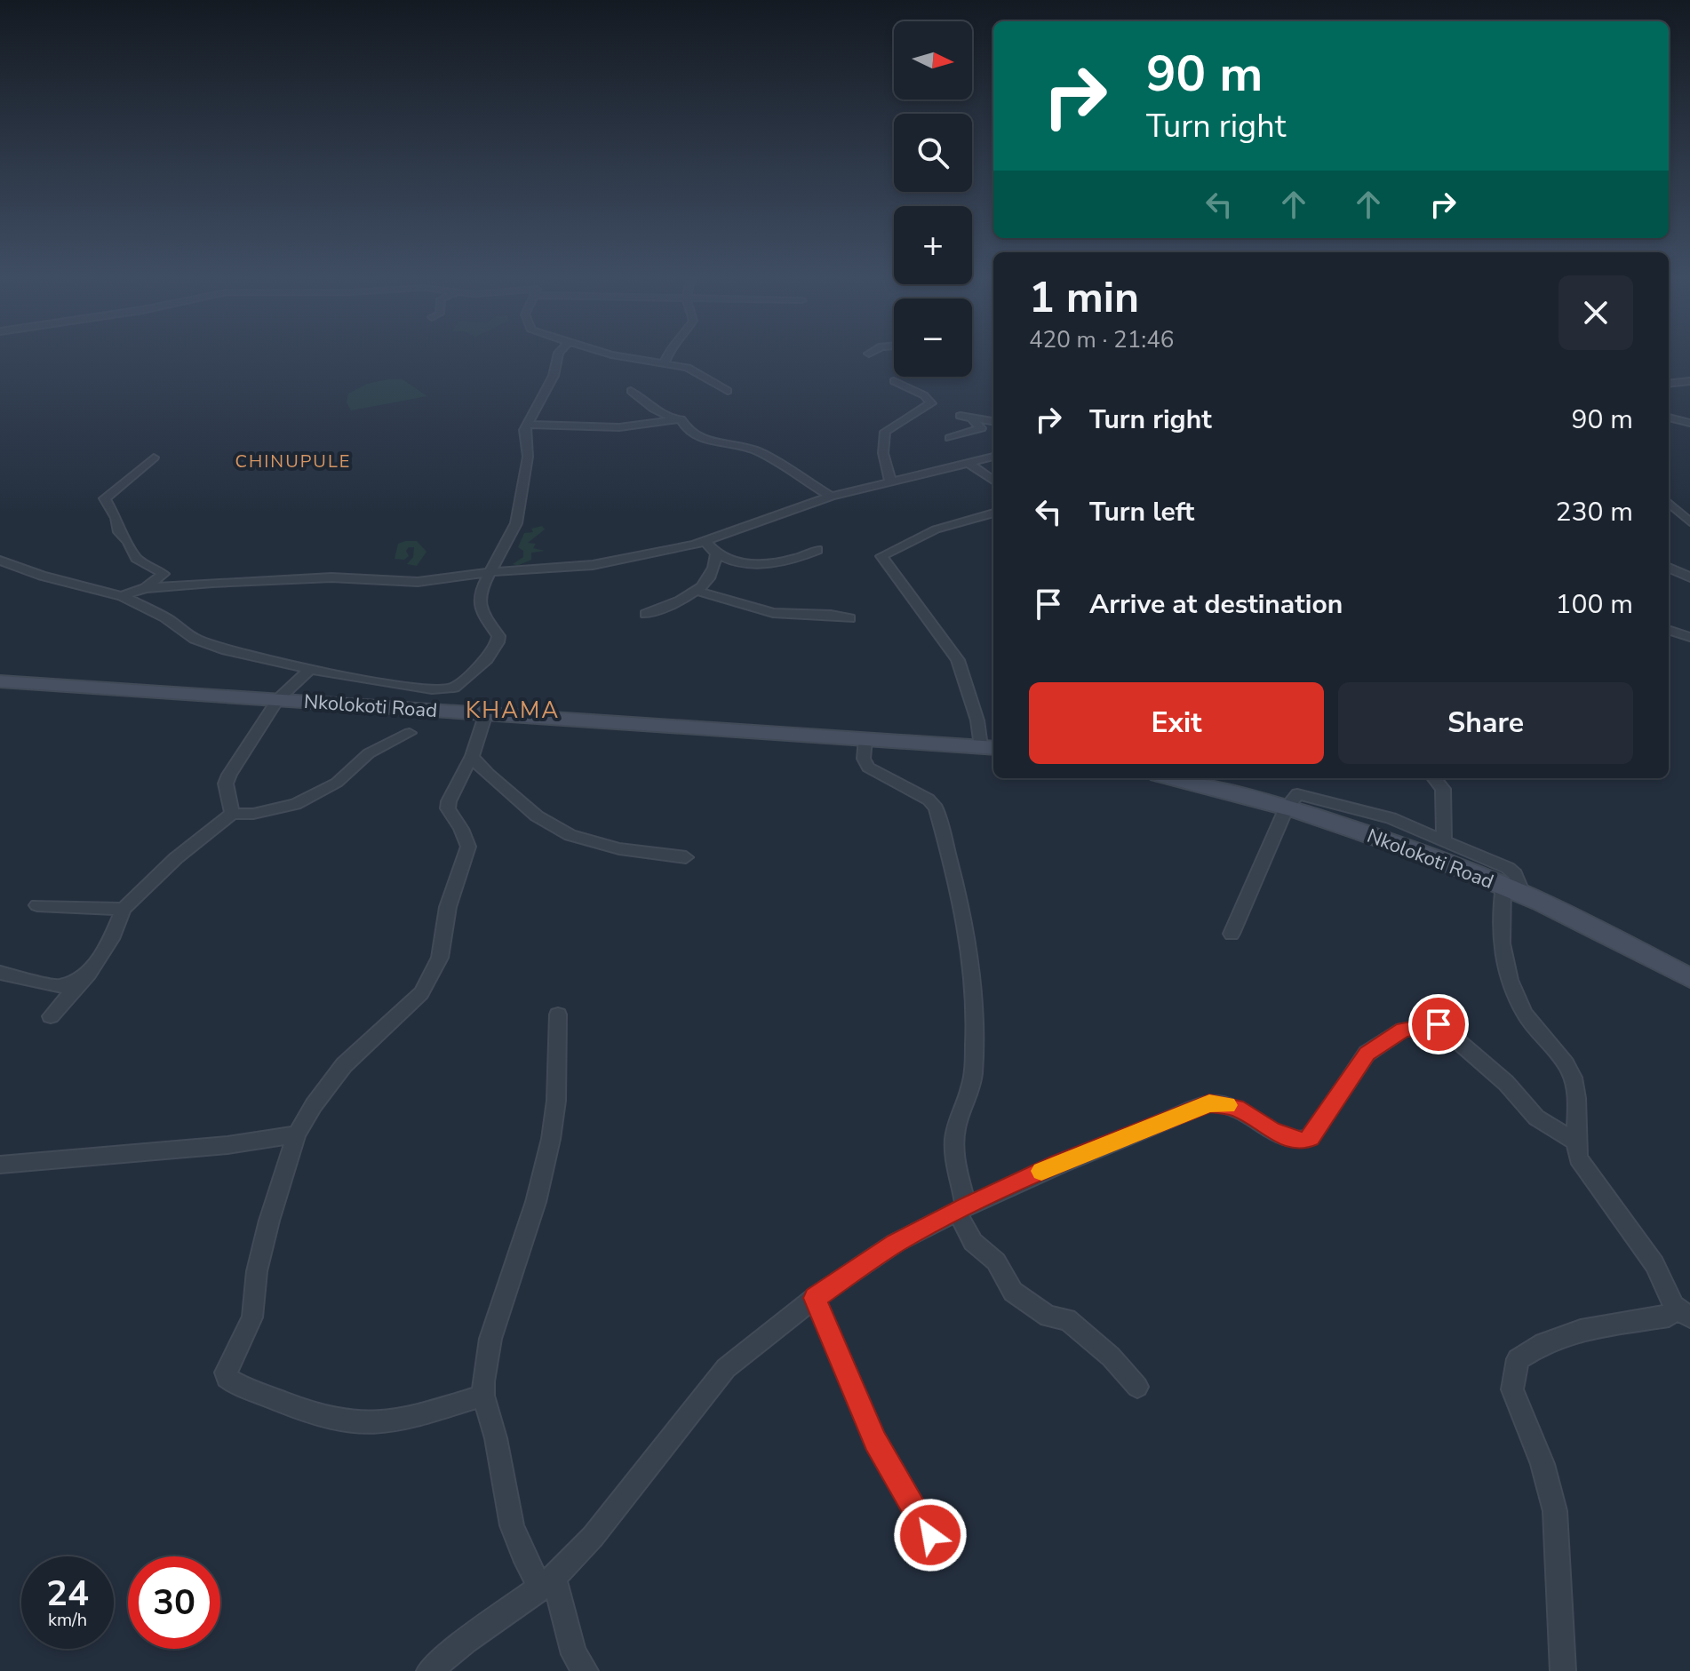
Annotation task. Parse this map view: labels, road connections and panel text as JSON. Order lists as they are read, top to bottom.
{
  "streets": {
    "main road": ["Nkolokoti Road"]
  },
  "districts": ["CHINUPULE", "KHAMA"],
  "north": "right",
  "page": {
    "map_buttons": ["+", "−"],
    "turn": ["90 m", "Turn right"],
    "heading": ["1 min", "420 m · 21:46"],
    "list": [
      {
        "name": "Turn right",
        "value": "90 m"
      },
      {
        "name": "Turn left",
        "value": "230 m"
      },
      {
        "name": "Arrive at destination",
        "value": "100 m"
      }
    ],
    "buttons": ["Exit", "Share"],
    "speed": "24 km/h",
    "limit": "30"
  }
}
